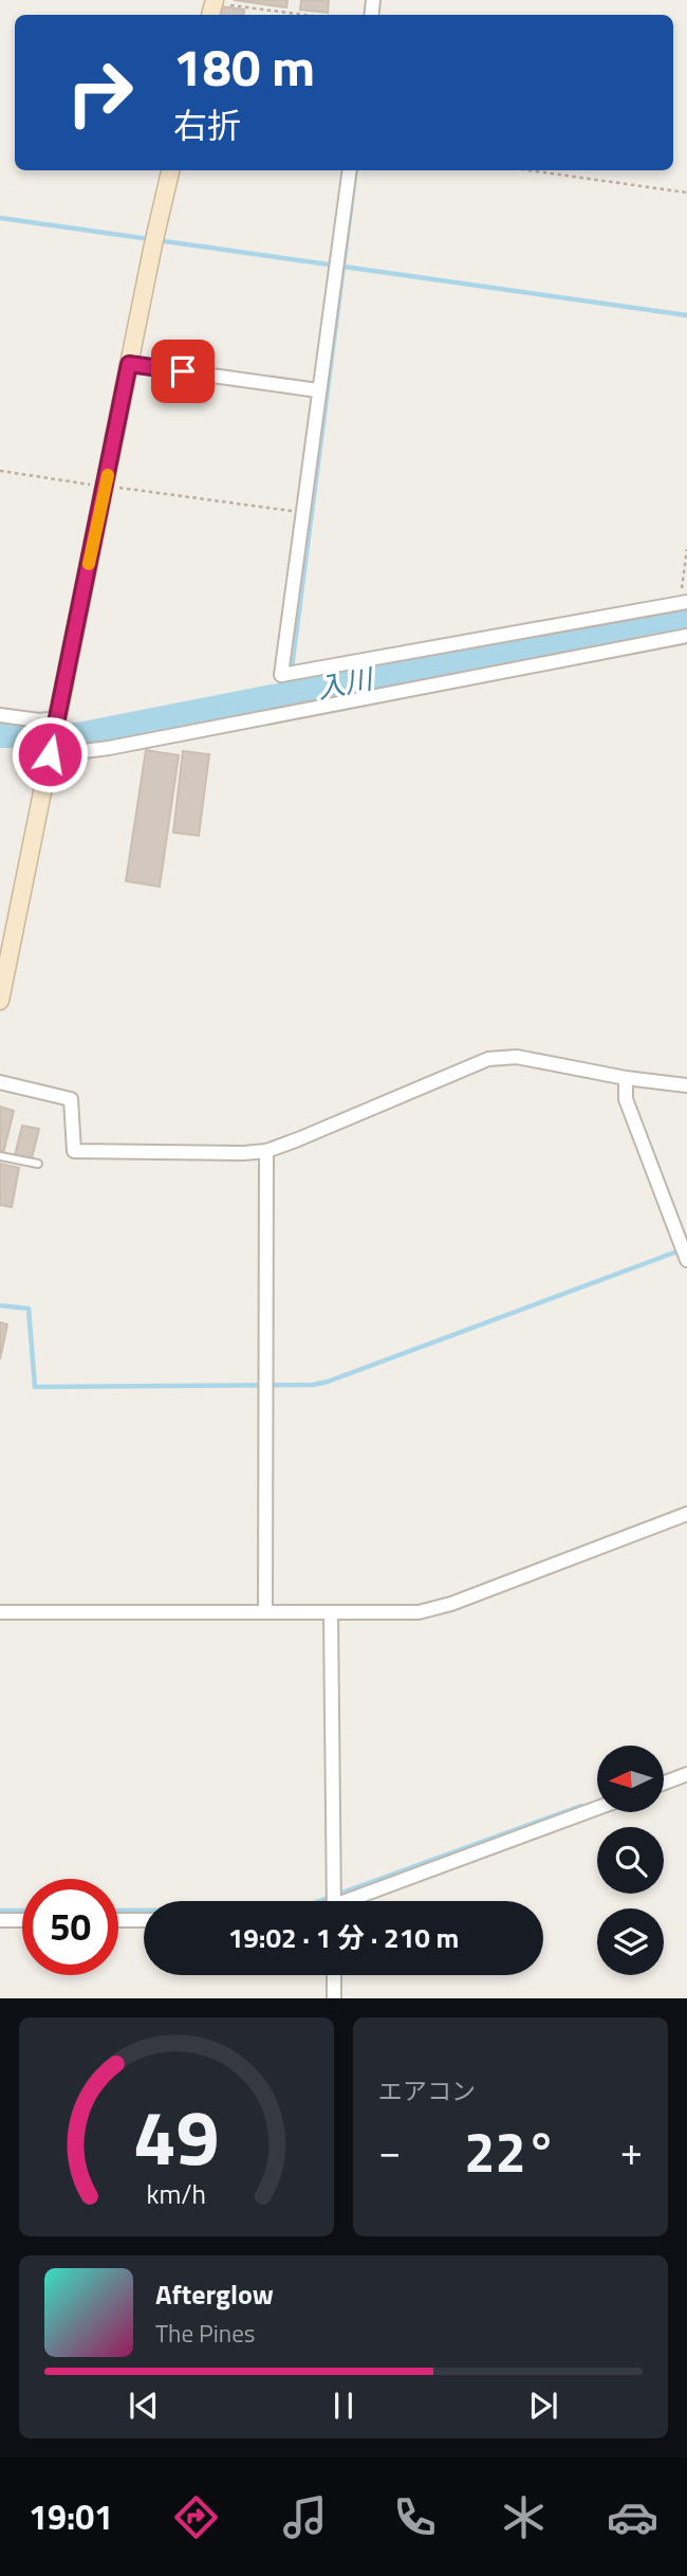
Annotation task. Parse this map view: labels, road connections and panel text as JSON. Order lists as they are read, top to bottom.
{
  "water": ["入川"],
  "north": "left",
  "page": {
    "turn": ["180 m", "右折"],
    "limit": "50",
    "trip": "19:02 · 1 分 · 210 m",
    "tile": "エアコン",
    "heat": ["−", "22°", "+"],
    "song": ["Afterglow", "The Pines"],
    "tabs": "19:01",
    "gauge": ["49", "km/h"]
  }
}
